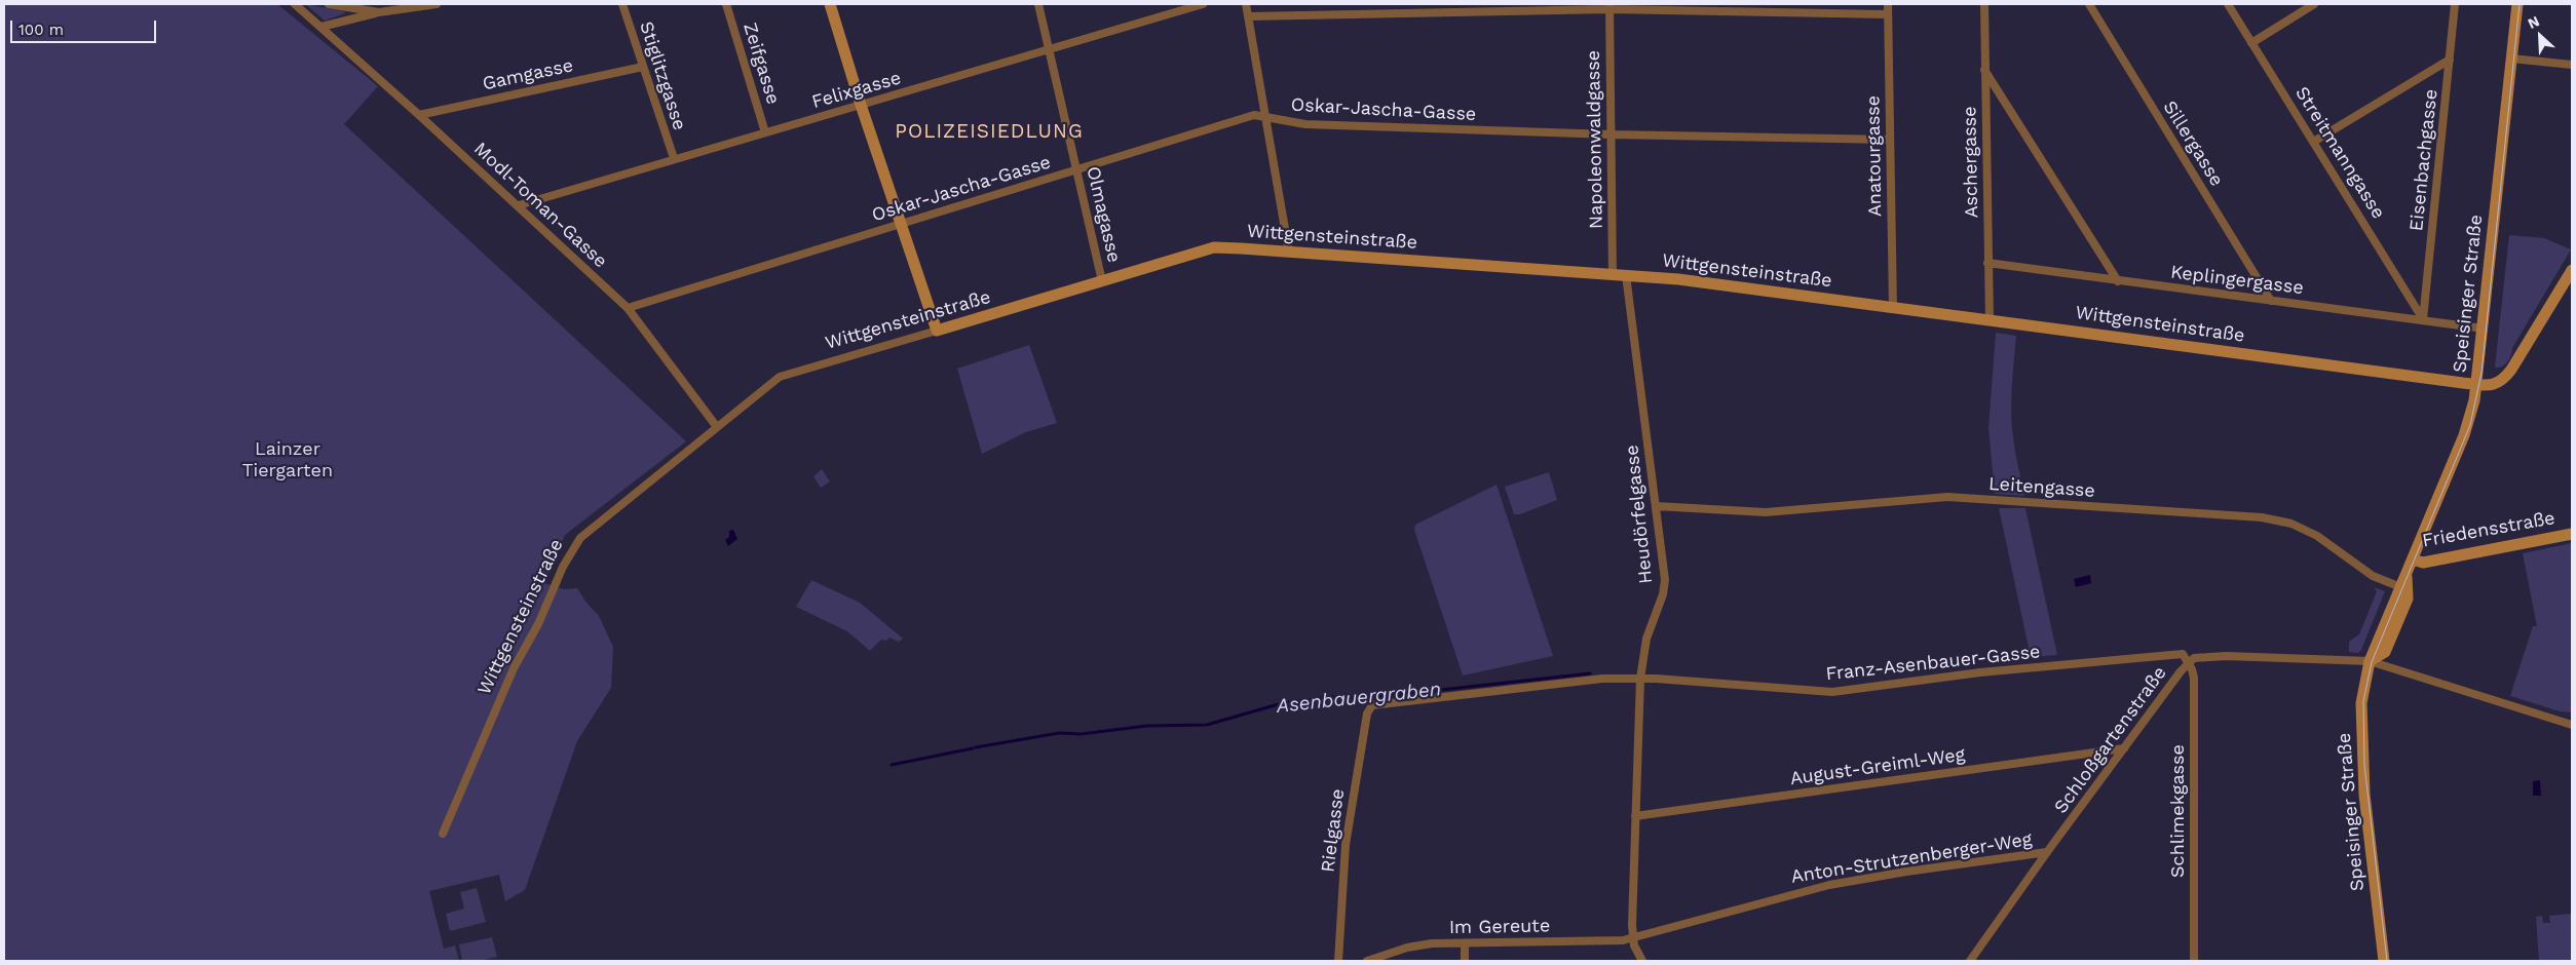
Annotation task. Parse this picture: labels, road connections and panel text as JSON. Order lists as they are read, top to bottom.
{
  "streets": {
    "street": [
      "Zeifgasse",
      "Gamgasse",
      "Stiglitzgasse",
      "Felixgasse",
      "Oskar-Jascha-Gasse",
      "Napoleonwaldgasse",
      "Sillergasse",
      "Streitmanngasse",
      "Anatourgasse",
      "Eisenbachgasse",
      "Aschergasse",
      "Modl-Toman-Gasse",
      "Olmagasse",
      "Wittgensteinstraße",
      "Keplingergasse",
      "Speisinger Straße",
      "Leitengasse",
      "Heudörfelgasse",
      "Friedensstraße",
      "Franz-Asenbauer-Gasse",
      "Schloßgartenstraße",
      "August-Greiml-Weg",
      "Schlimekgasse",
      "Rielgasse",
      "Anton-Strutzenberger-Weg",
      "Im Gereute"
    ]
  },
  "crossings": [
    ["Zeifgasse", "Felixgasse"],
    ["Gamgasse", "Stiglitzgasse"],
    ["Gamgasse", "Modl-Toman-Gasse"],
    ["Stiglitzgasse", "Felixgasse"],
    ["Felixgasse", "Modl-Toman-Gasse"],
    ["Felixgasse", "Olmagasse"],
    ["Oskar-Jascha-Gasse", "Napoleonwaldgasse"],
    ["Oskar-Jascha-Gasse", "Anatourgasse"],
    ["Oskar-Jascha-Gasse", "Modl-Toman-Gasse"],
    ["Oskar-Jascha-Gasse", "Olmagasse"],
    ["Napoleonwaldgasse", "Wittgensteinstraße"],
    ["Sillergasse", "Keplingergasse"],
    ["Streitmanngasse", "Eisenbachgasse"],
    ["Streitmanngasse", "Keplingergasse"],
    ["Anatourgasse", "Wittgensteinstraße"],
    ["Eisenbachgasse", "Keplingergasse"],
    ["Aschergasse", "Wittgensteinstraße"],
    ["Aschergasse", "Keplingergasse"],
    ["Modl-Toman-Gasse", "Wittgensteinstraße"],
    ["Olmagasse", "Wittgensteinstraße"],
    ["Wittgensteinstraße", "Speisinger Straße"],
    ["Wittgensteinstraße", "Heudörfelgasse"],
    ["Keplingergasse", "Speisinger Straße"],
    ["Speisinger Straße", "Leitengasse"],
    ["Speisinger Straße", "Friedensstraße"],
    ["Leitengasse", "Heudörfelgasse"],
    ["Heudörfelgasse", "Franz-Asenbauer-Gasse"],
    ["Heudörfelgasse", "August-Greiml-Weg"],
    ["Heudörfelgasse", "Anton-Strutzenberger-Weg"],
    ["Heudörfelgasse", "Im Gereute"],
    ["Franz-Asenbauer-Gasse", "Schloßgartenstraße"],
    ["Franz-Asenbauer-Gasse", "Schlimekgasse"],
    ["Franz-Asenbauer-Gasse", "Rielgasse"],
    ["Schloßgartenstraße", "August-Greiml-Weg"],
    ["Schloßgartenstraße", "Schlimekgasse"],
    ["Schloßgartenstraße", "Anton-Strutzenberger-Weg"],
    ["Anton-Strutzenberger-Weg", "Im Gereute"]
  ],
  "districts": ["POLIZEISIEDLUNG"],
  "water": ["Asenbauergraben"],
  "parks": ["Lainzer Tiergarten"],
  "scale_bar": "100 m",
  "north": "top left"
}
